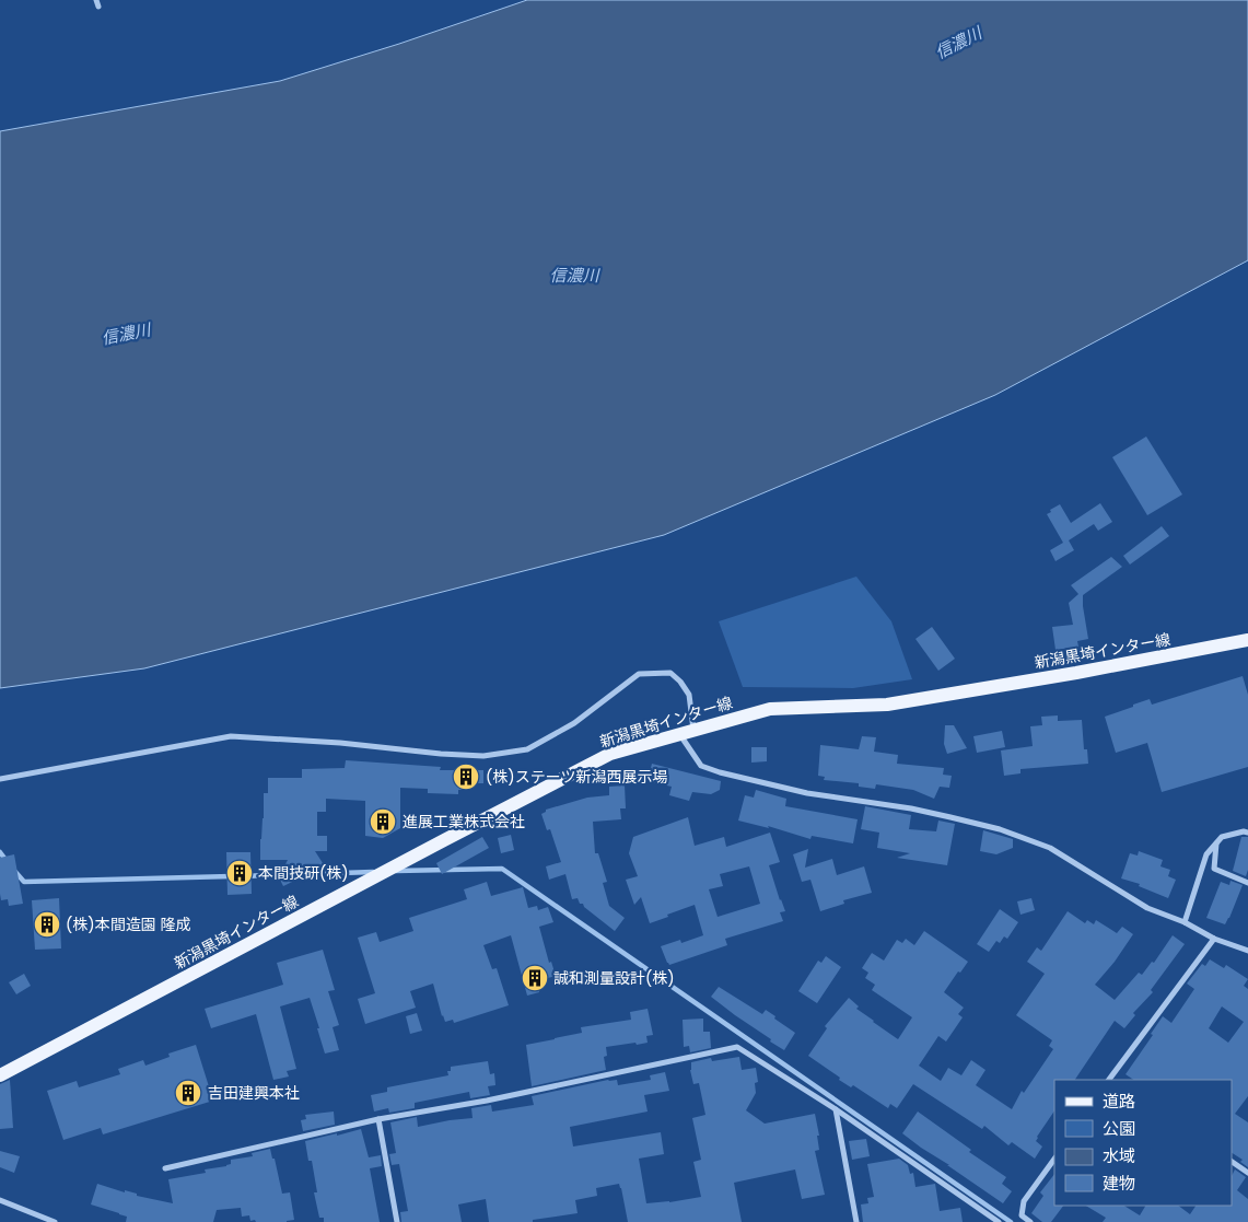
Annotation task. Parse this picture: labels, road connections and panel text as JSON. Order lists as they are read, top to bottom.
{
  "streets": {
    "main road": ["新潟黒埼インター線"]
  },
  "water": ["信濃川"],
  "places": {
    "building": [
      "(株)ステーツ新潟西展示場",
      "進展工業株式会社",
      "本間技研(株)",
      "(株)本間造園 隆成",
      "誠和測量設計(株)",
      "吉田建興本社"
    ]
  },
  "legend": [
    "道路",
    "公園",
    "水域",
    "建物"
  ]
}
